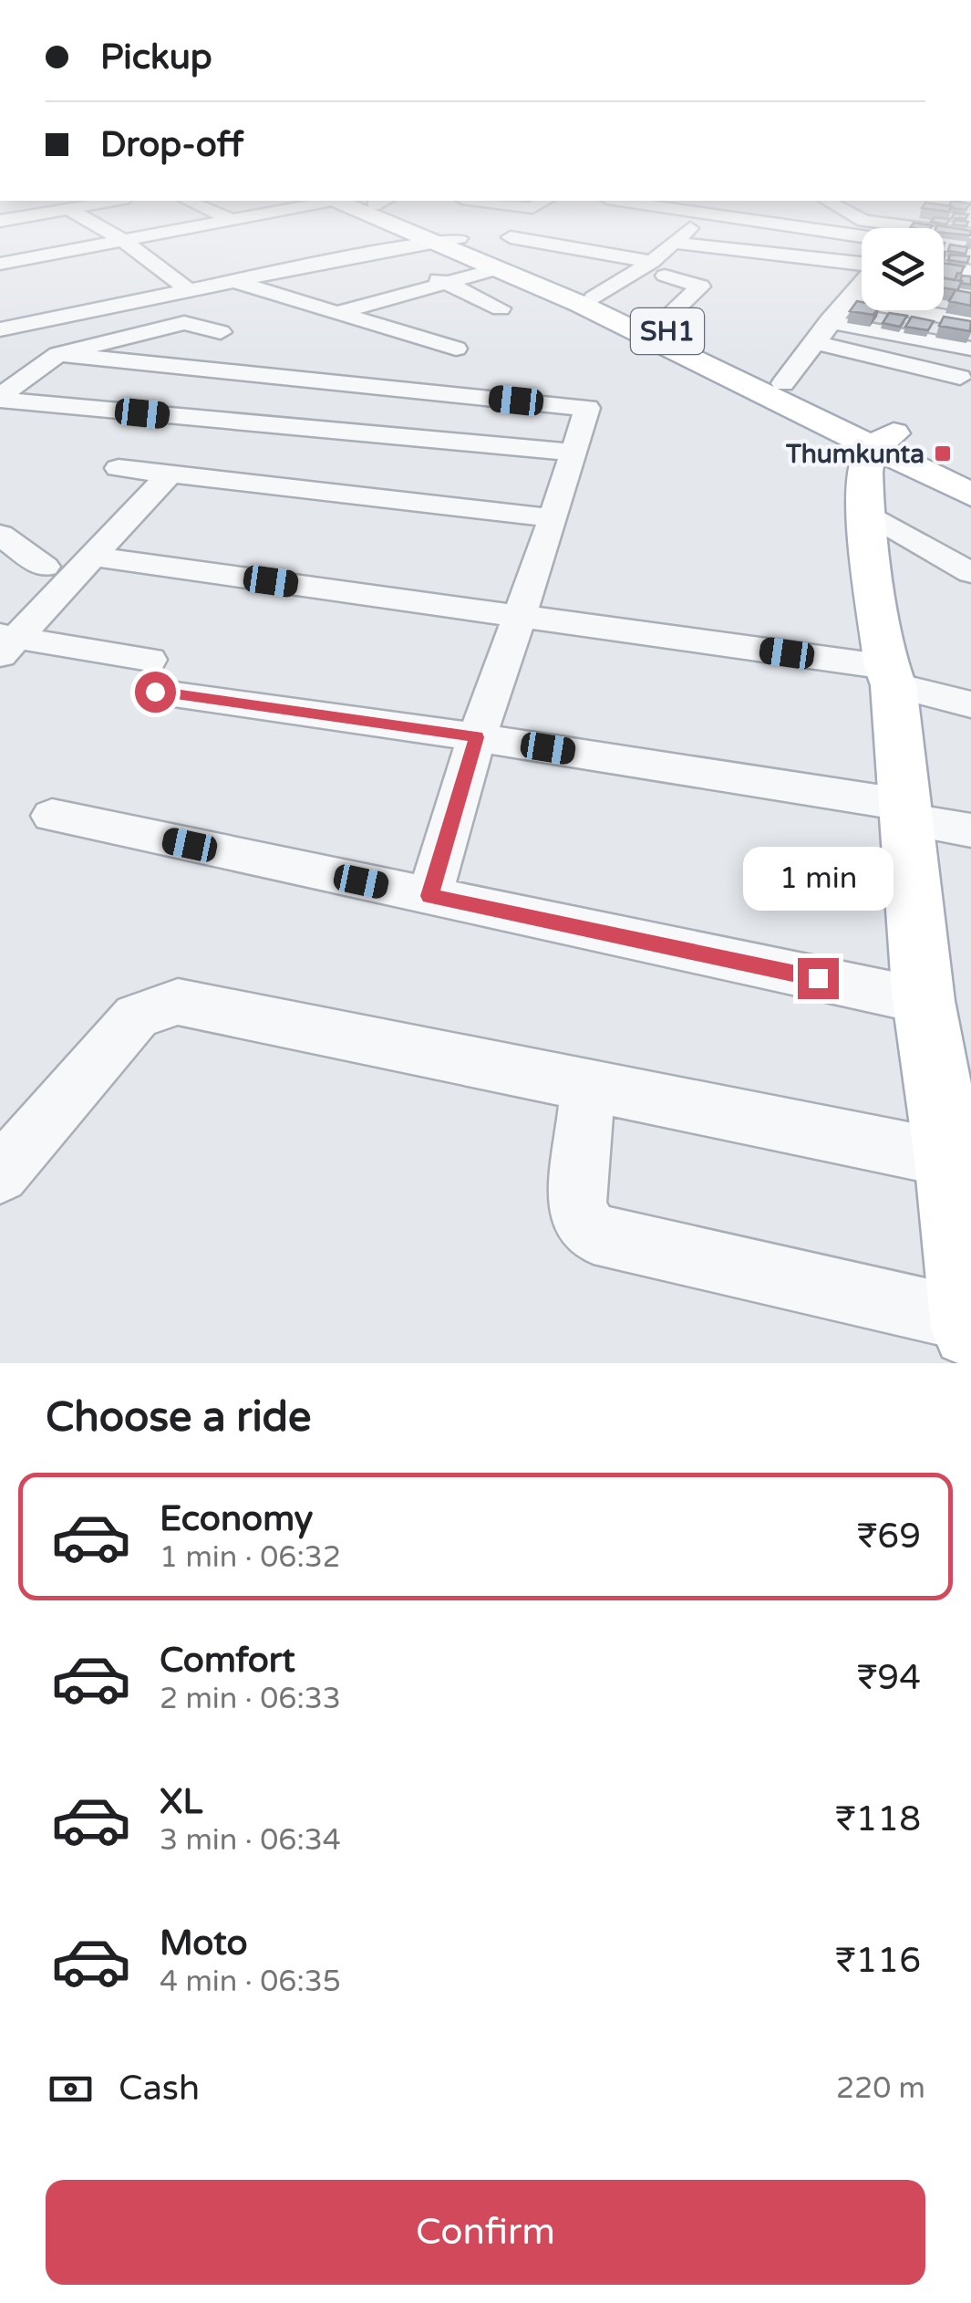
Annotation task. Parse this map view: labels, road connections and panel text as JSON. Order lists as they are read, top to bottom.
{
  "streets": {
    "main road": ["SH1"]
  },
  "places": {
    "transit": ["Thumkunta"]
  },
  "page": {
    "banner": ["Pickup", "Drop-off"],
    "bubble": "1 min",
    "heading": "Choose a ride",
    "list": [
      {
        "name": "Economy",
        "note": "1 min · 06:32",
        "value": "₹69"
      },
      {
        "name": "Comfort",
        "note": "2 min · 06:33",
        "value": "₹94"
      },
      {
        "name": "XL",
        "note": "3 min · 06:34",
        "value": "₹118"
      },
      {
        "name": "Moto",
        "note": "4 min · 06:35",
        "value": "₹116"
      }
    ],
    "pay": ["Cash", "220 m"],
    "buttons": "Confirm"
  }
}
